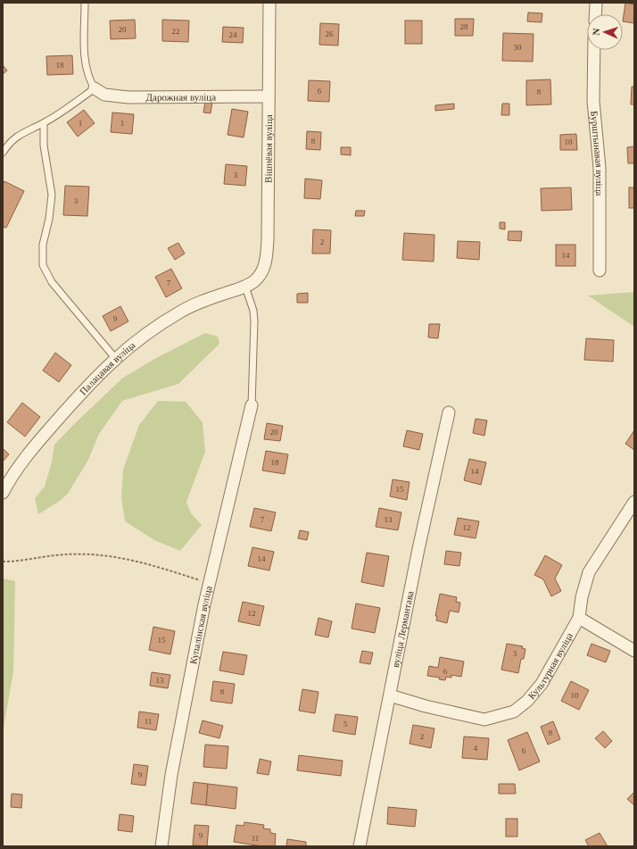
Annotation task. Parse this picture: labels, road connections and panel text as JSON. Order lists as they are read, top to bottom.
{
  "streets": {
    "street": [
      "Дарожная вуліца",
      "Вішнёвая вуліца",
      "Бурштынавая вуліца",
      "Палацавая вуліца",
      "Купалінская вуліца",
      "вуліца Лермантава",
      "Культурная вуліца"
    ]
  },
  "crossings": [
    ["Дарожная вуліца", "Вішнёвая вуліца"],
    ["Вішнёвая вуліца", "Палацавая вуліца"],
    ["вуліца Лермантава", "Культурная вуліца"]
  ],
  "house_numbers": [
    "28",
    "20",
    "22",
    "26",
    "24",
    "30",
    "18",
    "6",
    "8",
    "1",
    "1",
    "8",
    "10",
    "3",
    "3",
    "2",
    "14",
    "7",
    "9",
    "20",
    "18",
    "14",
    "15",
    "7",
    "13",
    "12",
    "14",
    "12",
    "15",
    "3",
    "6",
    "13",
    "8",
    "10",
    "11",
    "5",
    "8",
    "2",
    "4",
    "6",
    "9",
    "9",
    "11"
  ],
  "north": "left"
}
